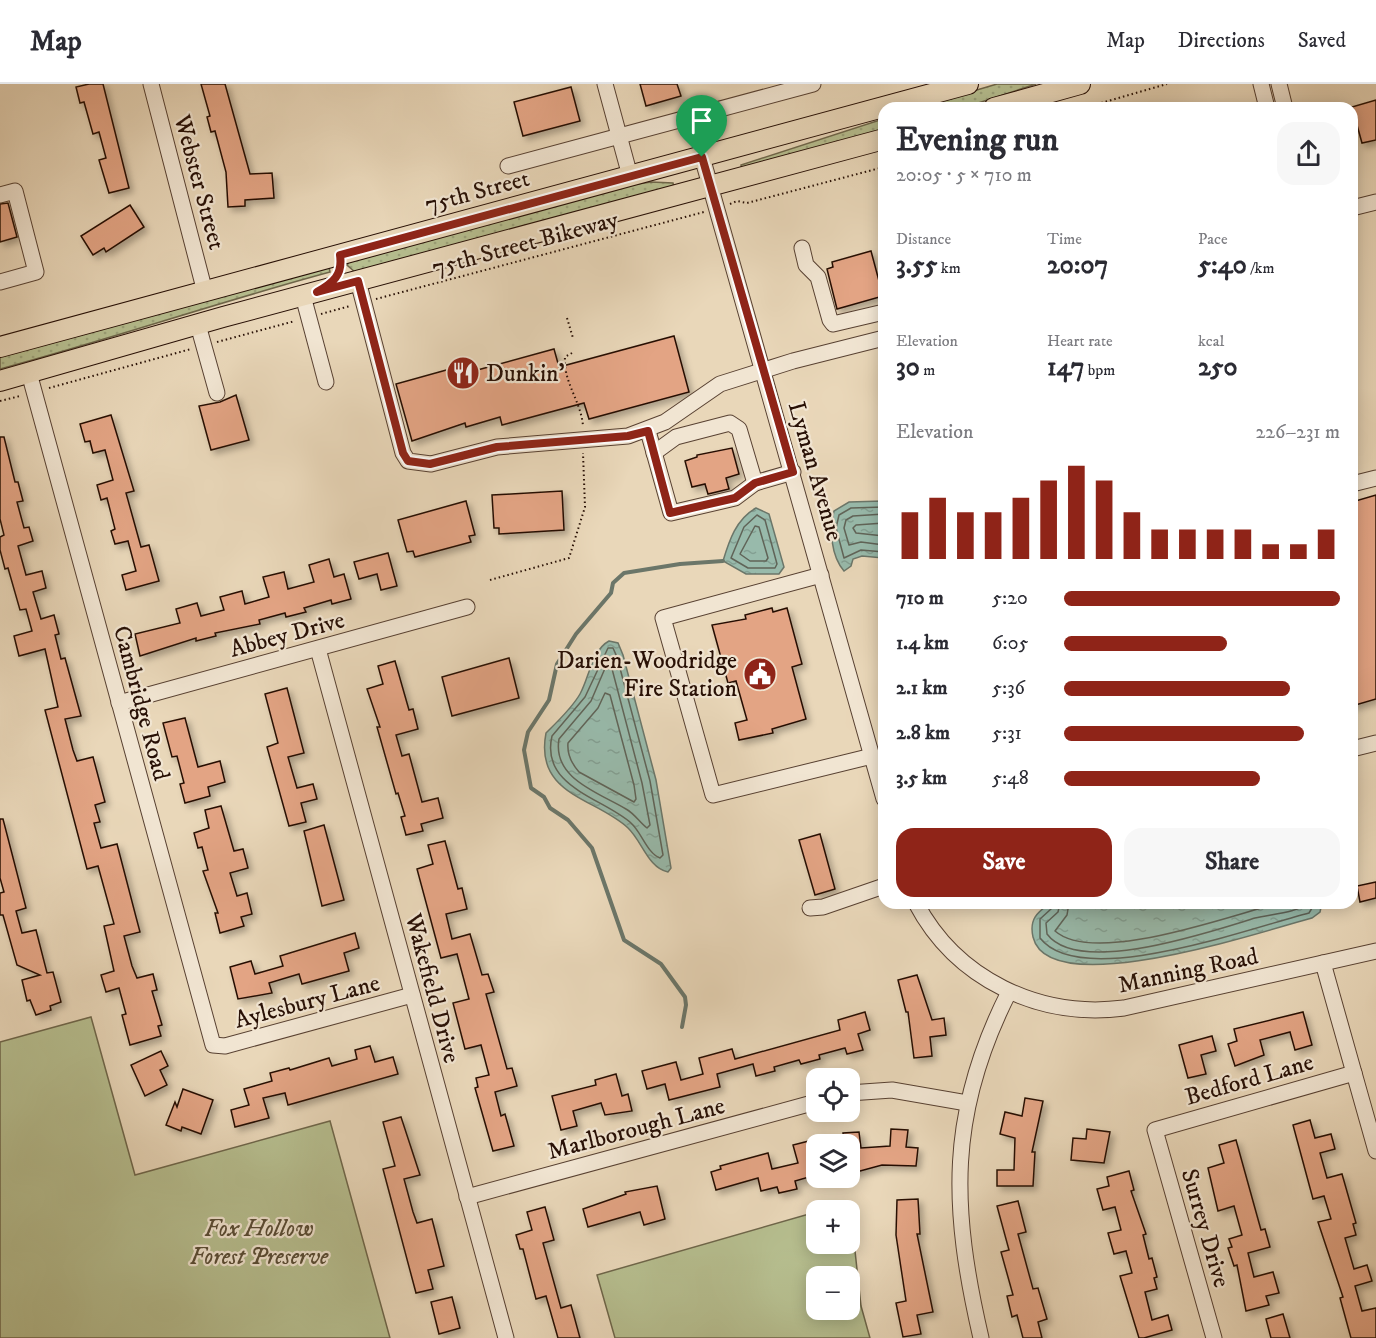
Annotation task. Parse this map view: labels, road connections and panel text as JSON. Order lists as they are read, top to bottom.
{
  "streets": {
    "main road": ["75th Street"],
    "street": [
      "Webster Street",
      "Lyman Avenue",
      "Abbey Drive",
      "Cambridge Road",
      "Manning Road",
      "Wakefield Drive",
      "Aylesbury Lane",
      "Bedford Lane",
      "Marlborough Lane",
      "Surrey Drive"
    ],
    "path": ["75th Street Bikeway"]
  },
  "crossings": [
    ["Webster Street", "75th Street"],
    ["75th Street", "Lyman Avenue"],
    ["Abbey Drive", "Cambridge Road"],
    ["Abbey Drive", "Wakefield Drive"],
    ["Cambridge Road", "Aylesbury Lane"],
    ["Wakefield Drive", "Aylesbury Lane"],
    ["Wakefield Drive", "Marlborough Lane"],
    ["Bedford Lane", "Surrey Drive"]
  ],
  "parks": ["Fox Hollow Forest Preserve"],
  "places": {
    "restaurant": ["Dunkin'"],
    "public building": ["Darien-Woodridge Fire Station"]
  },
  "page": {
    "header": "Map",
    "nav": ["Map", "Directions", "Saved"],
    "heading": ["Evening run", "20:05 · 5 × 710 m"],
    "stats": [
      ["Distance", "3.55 km"],
      ["Time", "20:07"],
      ["Pace", "5:40 /km"],
      ["Elevation", "30 m"],
      ["Heart rate", "147 bpm"],
      ["kcal", "250"]
    ],
    "chart": ["Elevation", "226–231 m"],
    "list": [
      {
        "name": "710 m",
        "note": "5:20"
      },
      {
        "name": "1.4 km",
        "note": "6:05"
      },
      {
        "name": "2.1 km",
        "note": "5:36"
      },
      {
        "name": "2.8 km",
        "note": "5:31"
      },
      {
        "name": "3.5 km",
        "note": "5:48"
      }
    ],
    "buttons": ["Save", "Share"],
    "map_buttons": ["+", "−"]
  }
}
